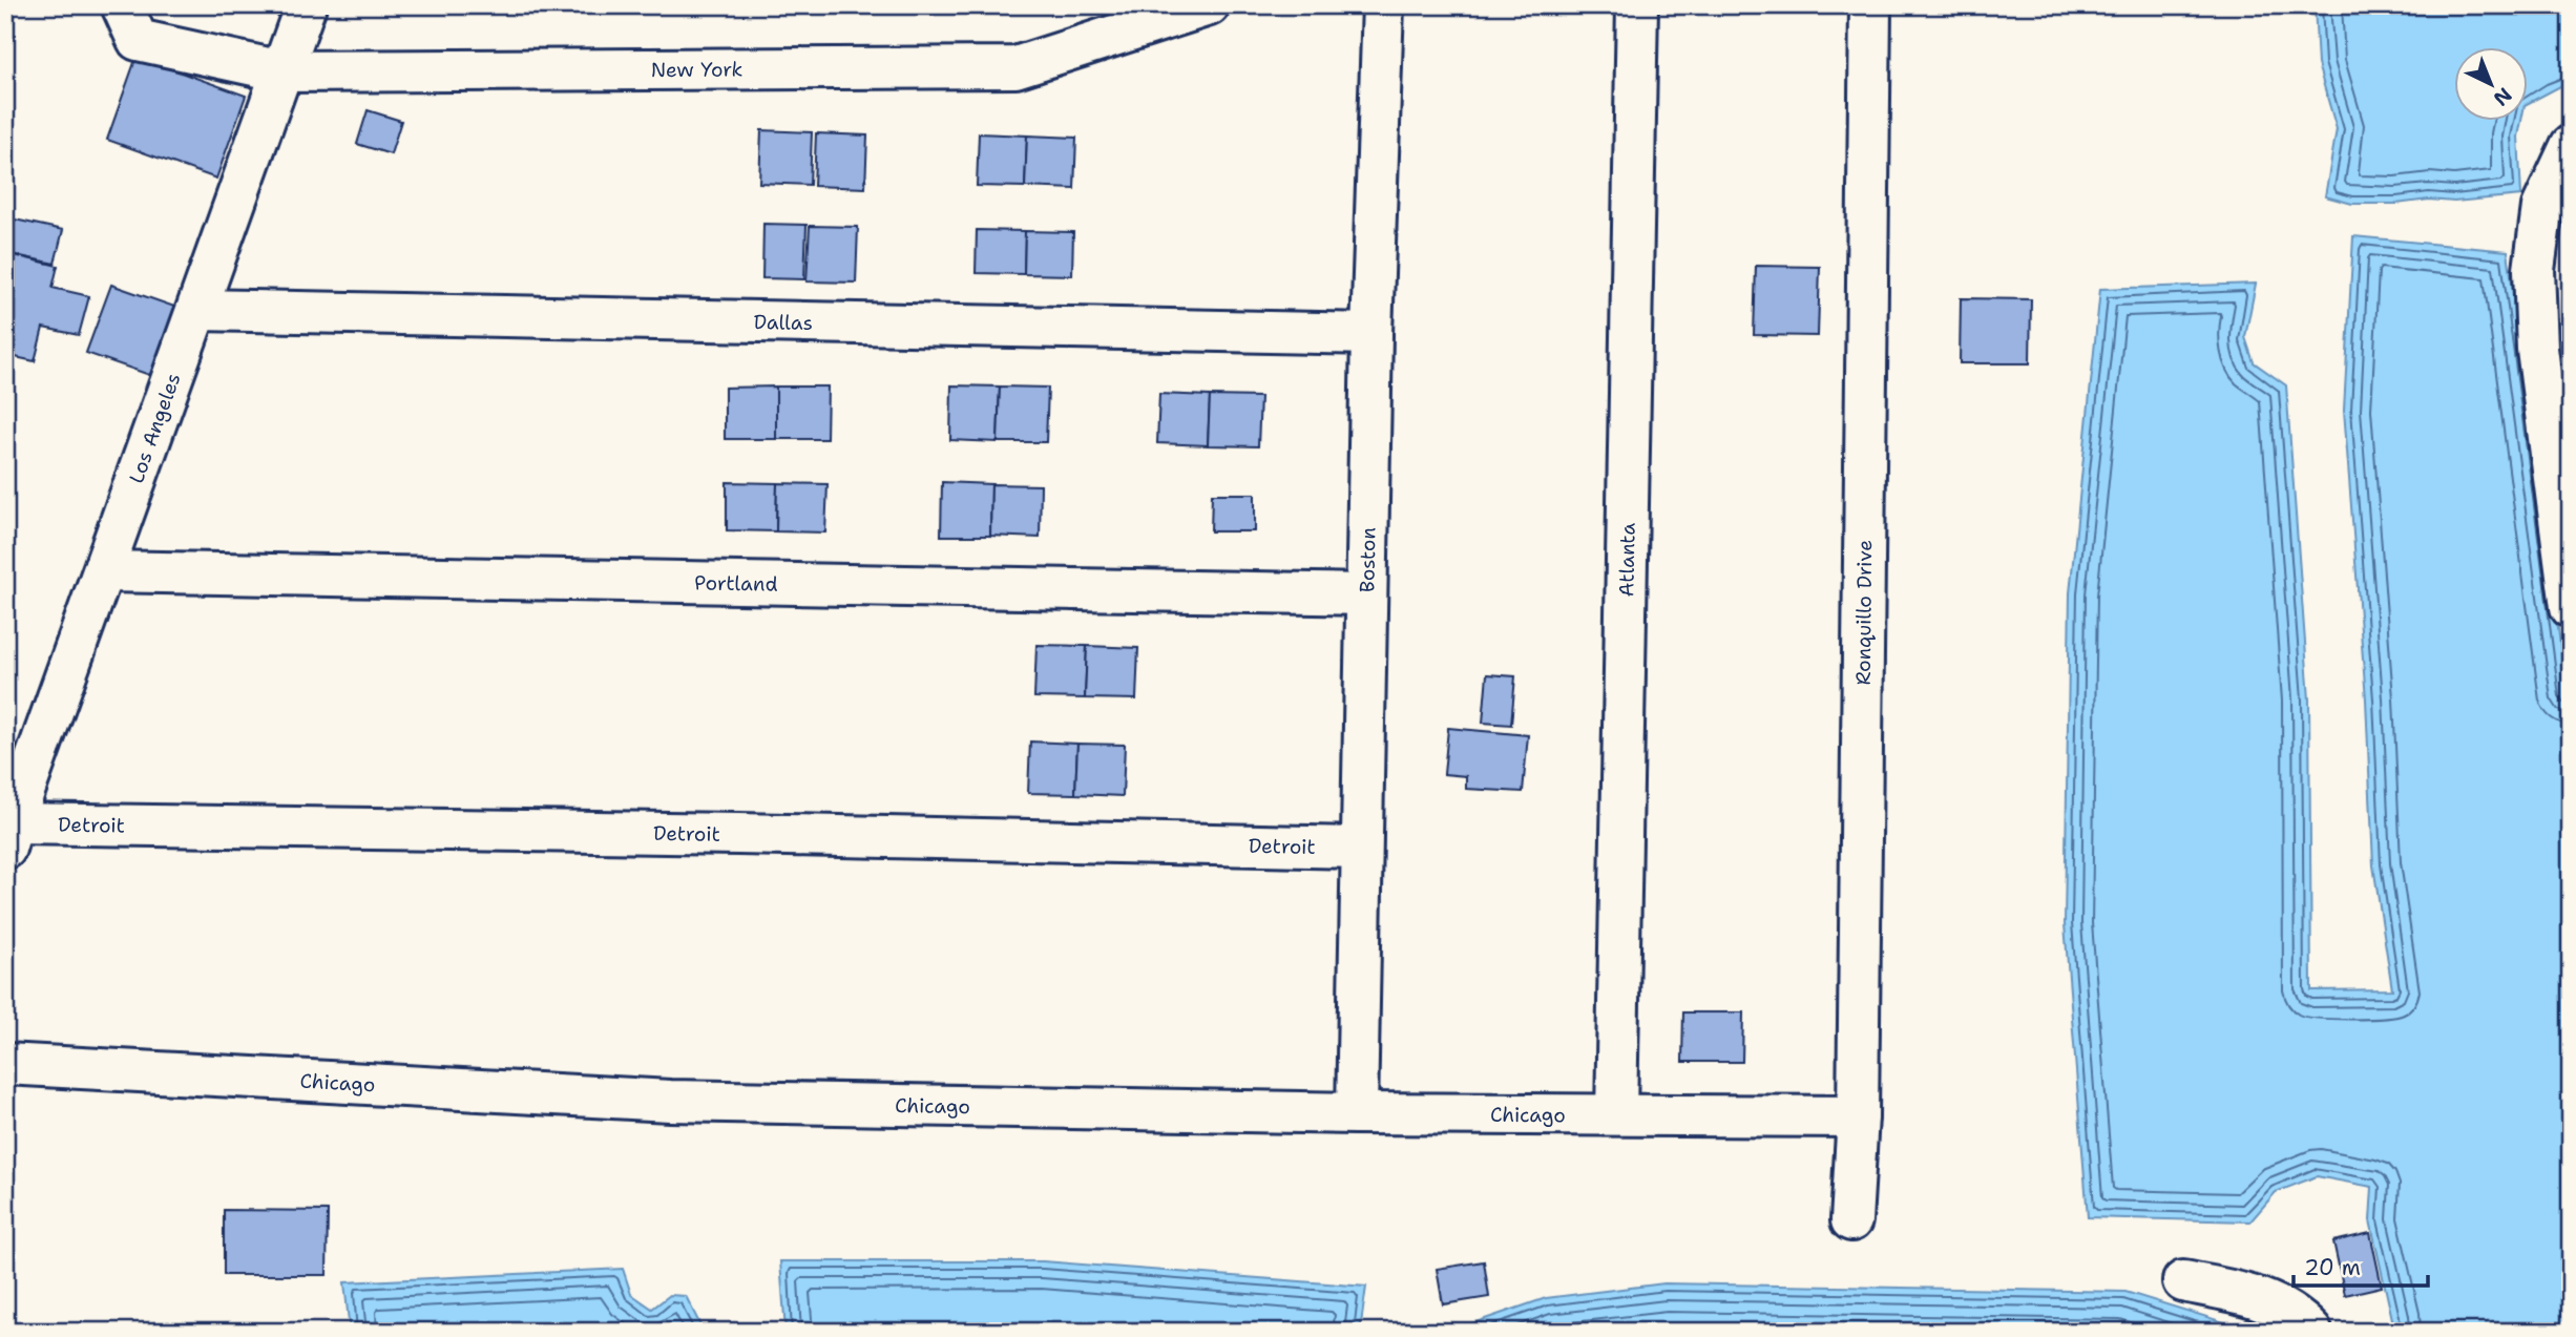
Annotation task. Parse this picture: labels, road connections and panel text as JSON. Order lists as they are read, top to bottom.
{
  "streets": {
    "street": [
      "New York",
      "Dallas",
      "Los Angeles",
      "Boston",
      "Atlanta",
      "Portland",
      "Ronquillo Drive",
      "Detroit",
      "Chicago"
    ]
  },
  "crossings": [
    ["New York", "Los Angeles"],
    ["Dallas", "Los Angeles"],
    ["Dallas", "Boston"],
    ["Los Angeles", "Portland"],
    ["Los Angeles", "Detroit"],
    ["Boston", "Portland"],
    ["Boston", "Detroit"],
    ["Boston", "Chicago"],
    ["Atlanta", "Chicago"],
    ["Ronquillo Drive", "Chicago"]
  ],
  "scale_bar": "20 m",
  "north": "bottom right"
}
